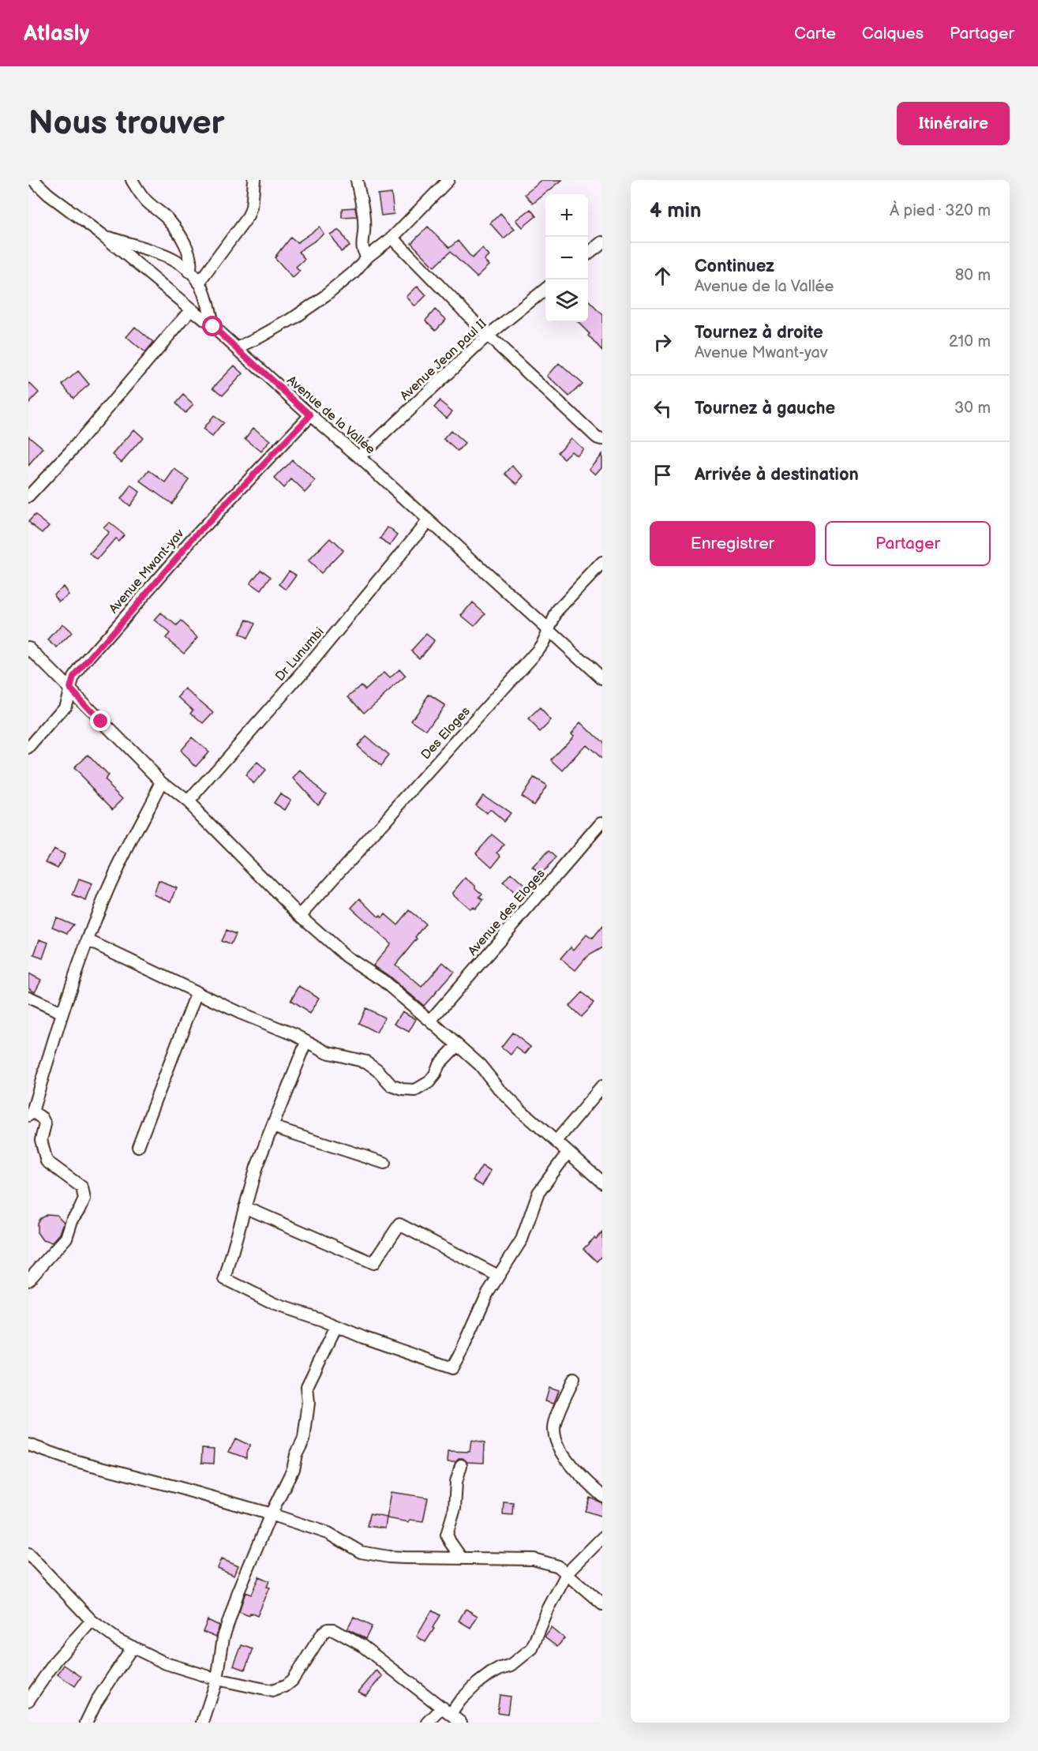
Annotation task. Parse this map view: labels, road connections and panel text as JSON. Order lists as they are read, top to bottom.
{
  "streets": {
    "street": [
      "Avenue Jean paul II",
      "Avenue de la Vallée",
      "Avenue Mwant-yav",
      "Dr Lunumbi",
      "Des Eloges",
      "Avenue des Eloges"
    ]
  },
  "crossings": [
    ["Avenue Jean paul II", "Avenue de la Vallée"],
    ["Avenue de la Vallée", "Avenue Mwant-yav"],
    ["Avenue de la Vallée", "Dr Lunumbi"],
    ["Avenue de la Vallée", "Des Eloges"]
  ],
  "page": {
    "header": "Atlasly",
    "nav": ["Carte", "Calques", "Partager"],
    "buttons": [
      "Itinéraire",
      ["Enregistrer", "Partager"]
    ],
    "title": "Nous trouver",
    "heading": ["4 min", "À pied · 320 m"],
    "map_buttons": ["+", "−"],
    "list": [
      ["Continuez", "Avenue de la Vallée", "80 m"],
      ["Tournez à droite", "Avenue Mwant-yav", "210 m"],
      ["Tournez à gauche", "30 m"],
      "Arrivée à destination"
    ]
  }
}
